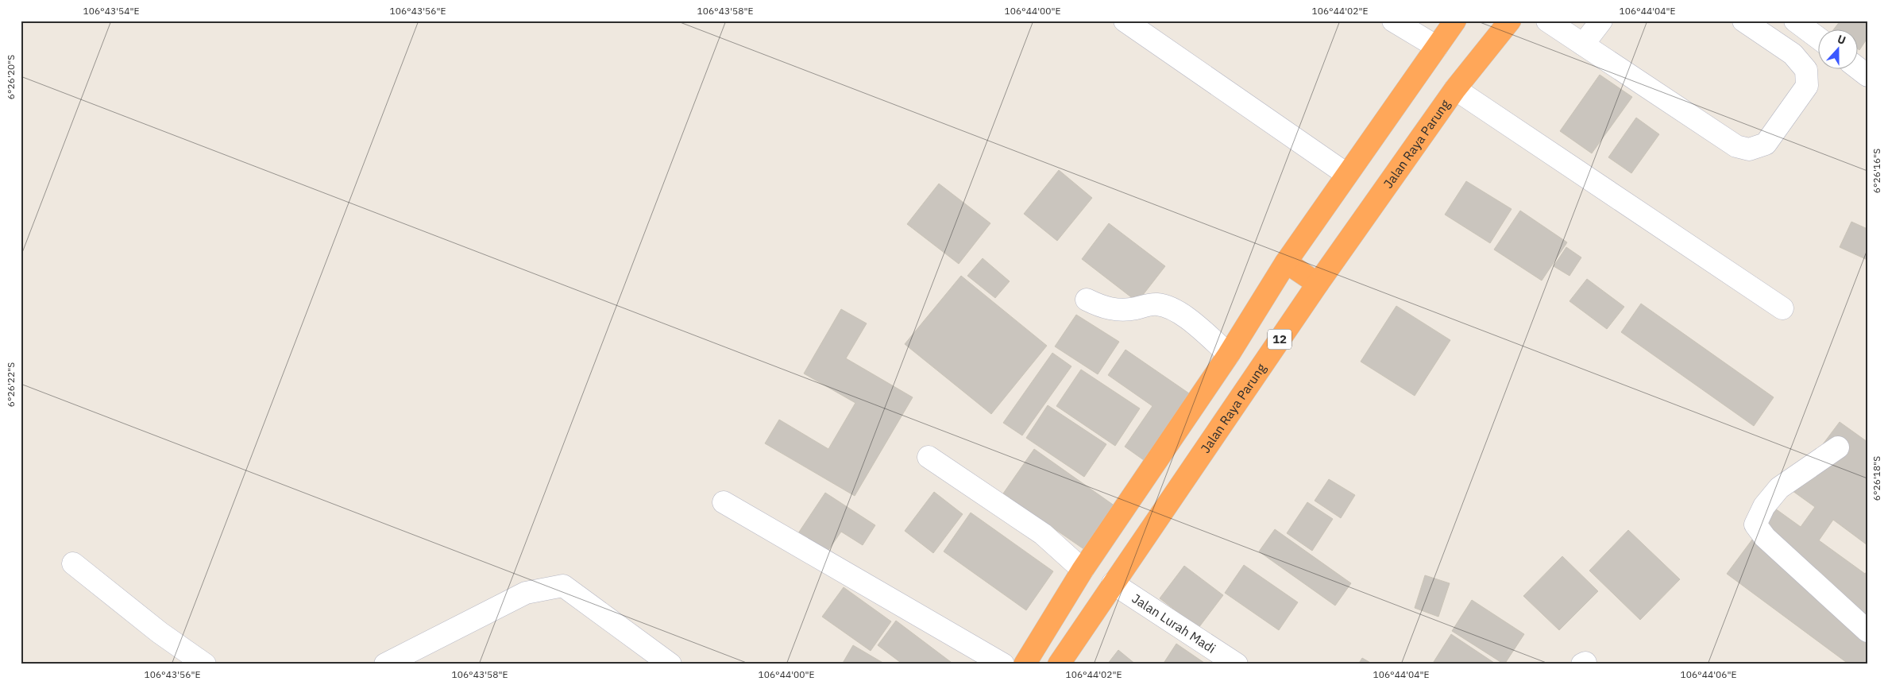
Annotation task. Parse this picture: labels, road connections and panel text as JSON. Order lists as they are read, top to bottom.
{
  "streets": {
    "highway": ["Jalan Raya Parung", "12"],
    "street": ["Jalan Lurah Madi"]
  },
  "crossings": [
    ["Jalan Raya Parung", "Jalan Lurah Madi"]
  ],
  "north": "top",
  "coordinates": [
    "106°43'54\"E",
    "106°43'56\"E",
    "106°43'58\"E",
    "106°44'00\"E",
    "106°44'02\"E",
    "106°44'04\"E",
    "6°26'20\"S",
    "6°26'16\"S",
    "6°26'22\"S",
    "6°26'18\"S",
    "106°44'06\"E"
  ]
}
